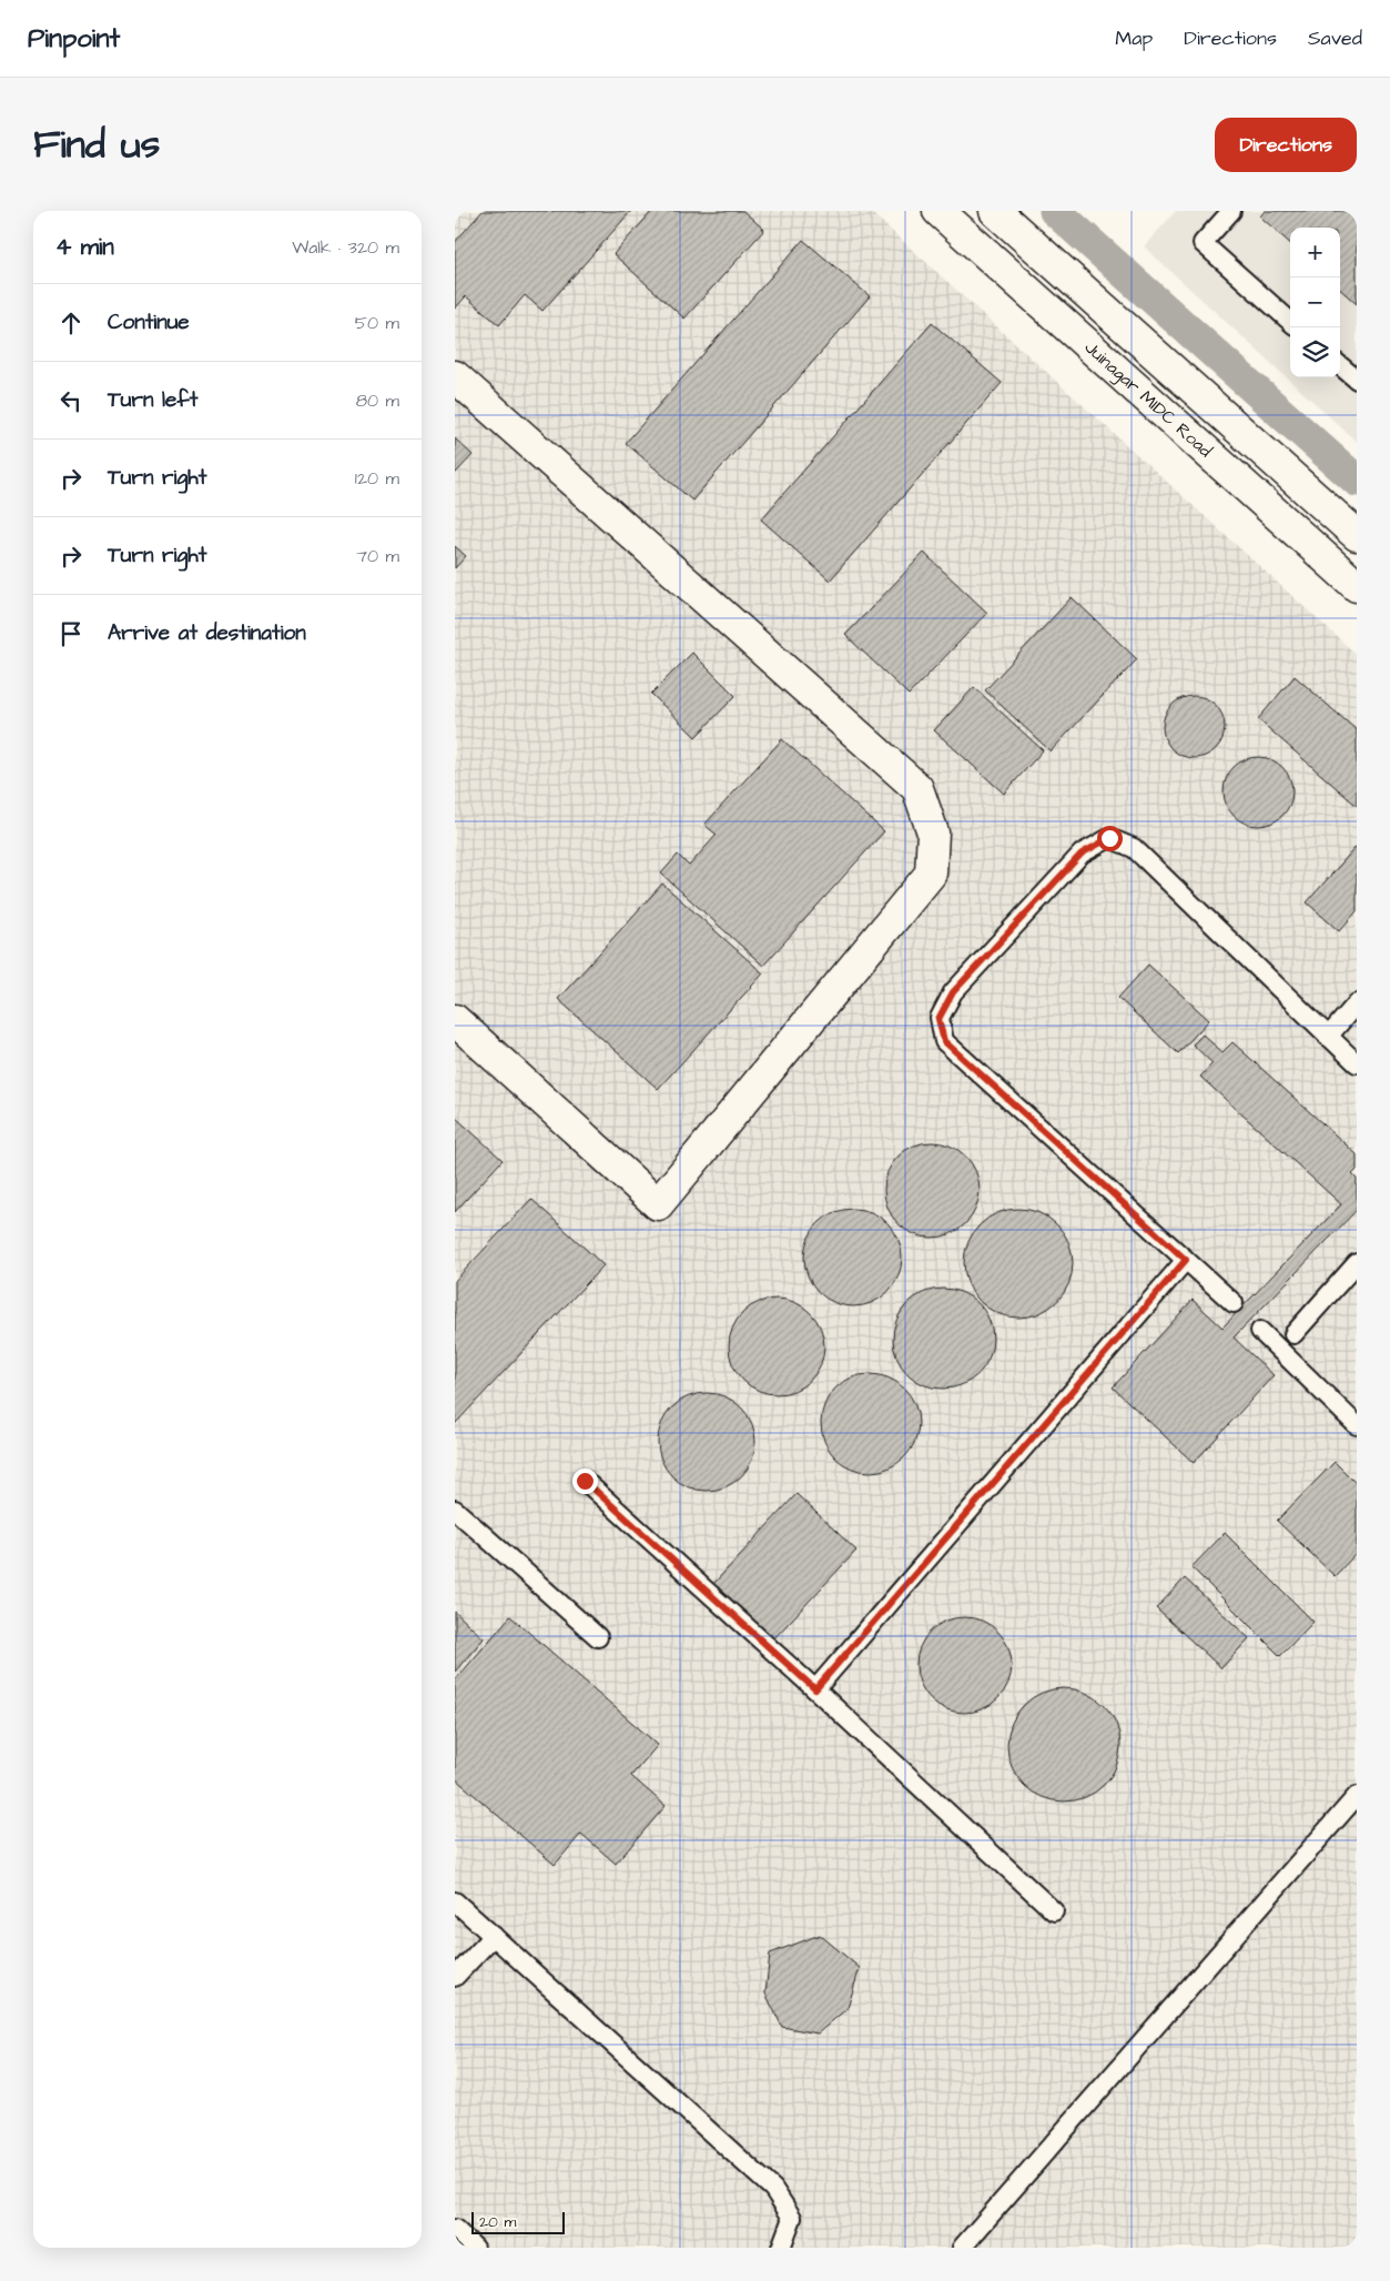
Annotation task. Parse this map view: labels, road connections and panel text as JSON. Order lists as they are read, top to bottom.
{
  "streets": {
    "street": ["Juinagar MIDC Road"]
  },
  "scale_bar": "20 m",
  "page": {
    "header": "Pinpoint",
    "nav": ["Map", "Directions", "Saved"],
    "title": "Find us",
    "buttons": "Directions",
    "heading": ["4 min", "Walk · 320 m"],
    "map_buttons": ["+", "−"],
    "list": [
      ["Continue", "50 m"],
      ["Turn left", "80 m"],
      ["Turn right", "120 m"],
      ["Turn right", "70 m"],
      "Arrive at destination"
    ],
    "scale": "20 m"
  }
}
